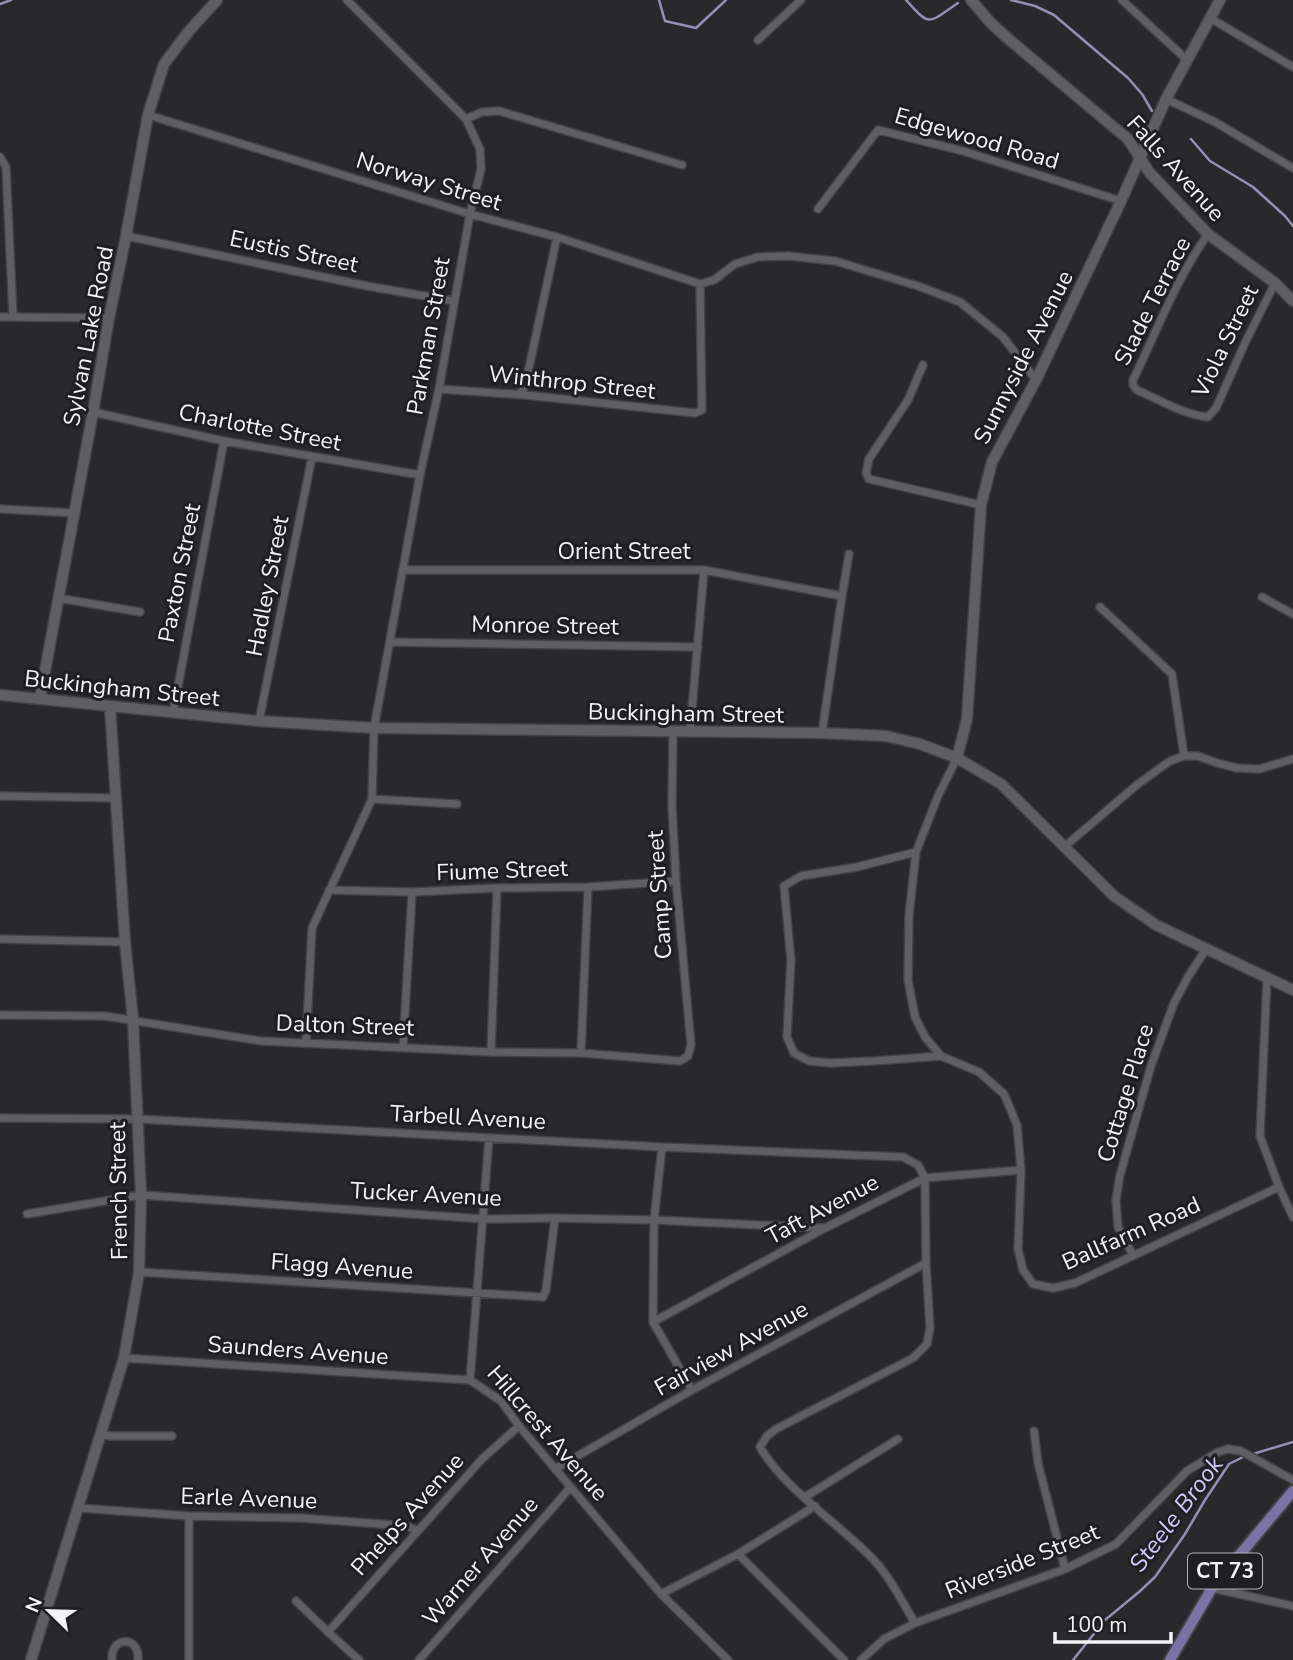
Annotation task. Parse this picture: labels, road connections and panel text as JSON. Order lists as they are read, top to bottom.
{
  "streets": {
    "main road": [
      "Falls Avenue",
      "Sylvan Lake Road",
      "Sunnyside Avenue",
      "Buckingham Street",
      "French Street",
      "CT 73"
    ],
    "street": [
      "Edgewood Road",
      "Norway Street",
      "Eustis Street",
      "Slade Terrace",
      "Parkman Street",
      "Viola Street",
      "Winthrop Street",
      "Charlotte Street",
      "Orient Street",
      "Paxton Street",
      "Hadley Street",
      "Monroe Street",
      "Fiume Street",
      "Camp Street",
      "Dalton Street",
      "Cottage Place",
      "Tarbell Avenue",
      "Tucker Avenue",
      "Taft Avenue",
      "Ballfarm Road",
      "Flagg Avenue",
      "Fairview Avenue",
      "Saunders Avenue",
      "Hillcrest Avenue",
      "Earle Avenue",
      "Phelps Avenue",
      "Warner Avenue",
      "Riverside Street"
    ]
  },
  "crossings": [
    ["Edgewood Road", "Sunnyside Avenue"],
    ["Falls Avenue", "Slade Terrace"],
    ["Falls Avenue", "Viola Street"],
    ["Falls Avenue", "Sunnyside Avenue"],
    ["Norway Street", "Sylvan Lake Road"],
    ["Norway Street", "Parkman Street"],
    ["Norway Street", "Winthrop Street"],
    ["Eustis Street", "Sylvan Lake Road"],
    ["Eustis Street", "Parkman Street"],
    ["Slade Terrace", "Viola Street"],
    ["Sylvan Lake Road", "Charlotte Street"],
    ["Sylvan Lake Road", "Buckingham Street"],
    ["Parkman Street", "Winthrop Street"],
    ["Parkman Street", "Charlotte Street"],
    ["Parkman Street", "Orient Street"],
    ["Parkman Street", "Monroe Street"],
    ["Parkman Street", "Buckingham Street"],
    ["Sunnyside Avenue", "Buckingham Street"],
    ["Charlotte Street", "Paxton Street"],
    ["Charlotte Street", "Hadley Street"],
    ["Paxton Street", "Buckingham Street"],
    ["Hadley Street", "Buckingham Street"],
    ["Buckingham Street", "Camp Street"],
    ["Buckingham Street", "Cottage Place"],
    ["Buckingham Street", "French Street"],
    ["Fiume Street", "Camp Street"],
    ["Camp Street", "Dalton Street"],
    ["Dalton Street", "French Street"],
    ["Cottage Place", "Ballfarm Road"],
    ["Tarbell Avenue", "French Street"],
    ["Tarbell Avenue", "Taft Avenue"],
    ["Tarbell Avenue", "Hillcrest Avenue"],
    ["French Street", "Tucker Avenue"],
    ["French Street", "Flagg Avenue"],
    ["French Street", "Saunders Avenue"],
    ["French Street", "Earle Avenue"],
    ["Tucker Avenue", "Taft Avenue"],
    ["Tucker Avenue", "Flagg Avenue"],
    ["Tucker Avenue", "Hillcrest Avenue"],
    ["Taft Avenue", "Ballfarm Road"],
    ["Flagg Avenue", "Hillcrest Avenue"],
    ["Fairview Avenue", "Hillcrest Avenue"],
    ["Saunders Avenue", "Hillcrest Avenue"],
    ["Hillcrest Avenue", "Phelps Avenue"],
    ["Hillcrest Avenue", "Warner Avenue"],
    ["Earle Avenue", "Phelps Avenue"]
  ],
  "water": ["Steele Brook"],
  "scale_bar": "100 m",
  "north": "top left"
}
